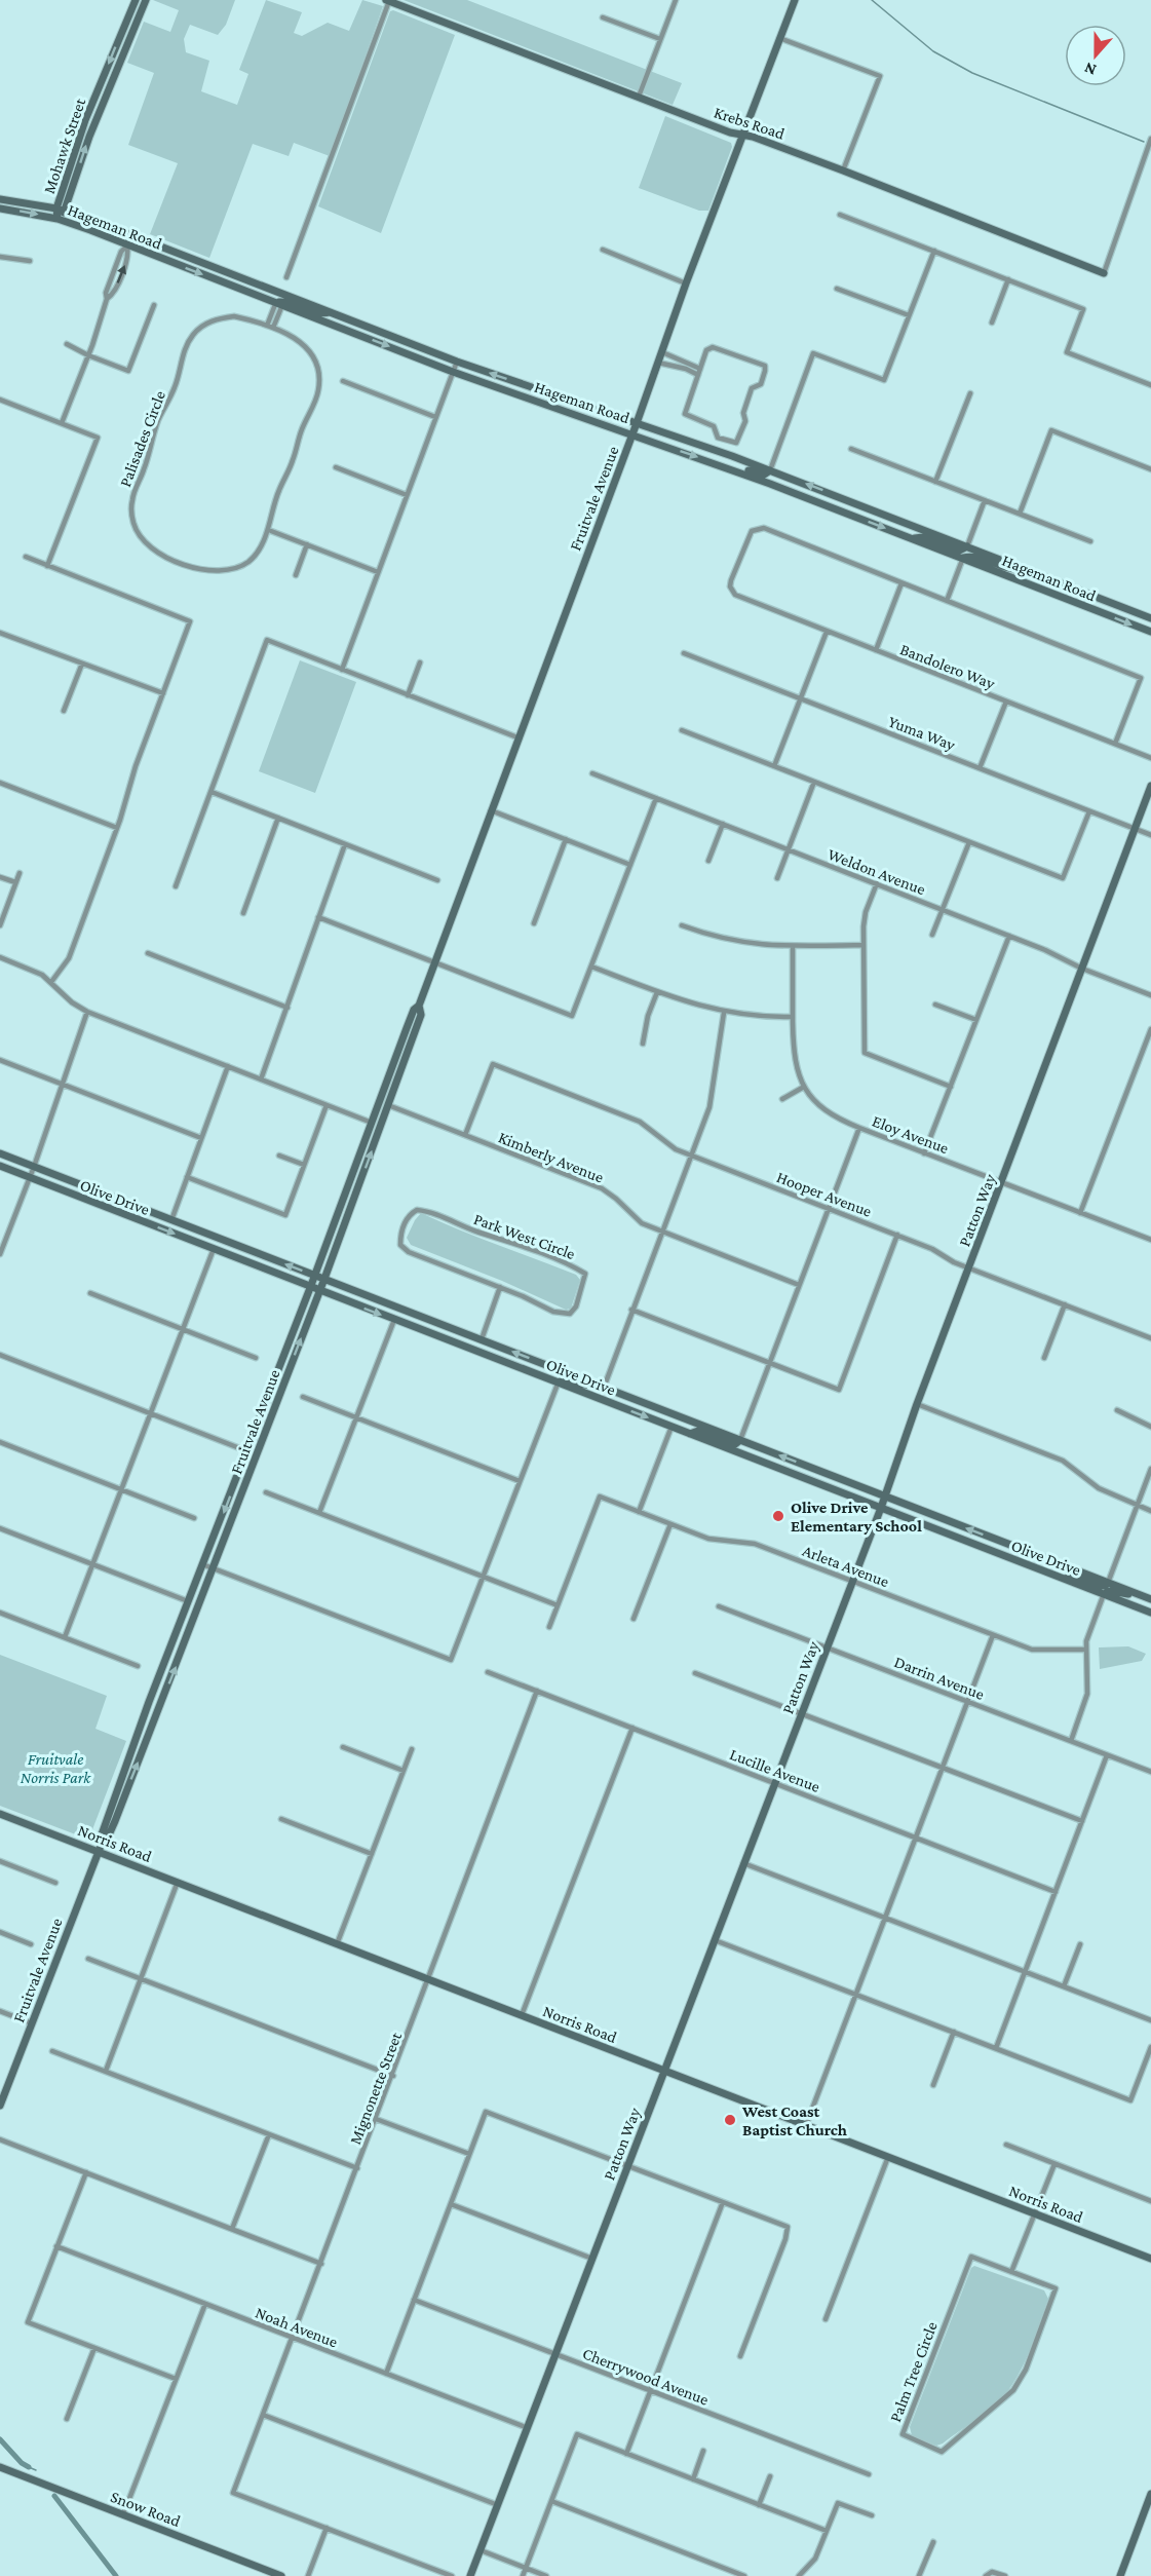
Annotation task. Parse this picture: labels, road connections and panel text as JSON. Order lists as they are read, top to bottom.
{
  "streets": {
    "main road": [
      "Krebs Road",
      "Mohawk Street",
      "Hageman Road",
      "Fruitvale Avenue",
      "Olive Drive",
      "Patton Way",
      "Norris Road",
      "Snow Road"
    ],
    "street": [
      "Palisades Circle",
      "Bandolero Way",
      "Yuma Way",
      "Weldon Avenue",
      "Eloy Avenue",
      "Kimberly Avenue",
      "Hooper Avenue",
      "Park West Circle",
      "Arleta Avenue",
      "Darrin Avenue",
      "Lucille Avenue",
      "Mignonette Street",
      "Noah Avenue",
      "Palm Tree Circle",
      "Cherrywood Avenue"
    ]
  },
  "crossings": [
    ["Krebs Road", "Fruitvale Avenue"],
    ["Mohawk Street", "Hageman Road"],
    ["Hageman Road", "Fruitvale Avenue"],
    ["Fruitvale Avenue", "Kimberly Avenue"],
    ["Fruitvale Avenue", "Olive Drive"],
    ["Fruitvale Avenue", "Norris Road"],
    ["Yuma Way", "Patton Way"],
    ["Weldon Avenue", "Patton Way"],
    ["Eloy Avenue", "Patton Way"],
    ["Kimberly Avenue", "Hooper Avenue"],
    ["Hooper Avenue", "Patton Way"],
    ["Olive Drive", "Patton Way"],
    ["Patton Way", "Arleta Avenue"],
    ["Patton Way", "Darrin Avenue"],
    ["Patton Way", "Lucille Avenue"],
    ["Patton Way", "Norris Road"],
    ["Patton Way", "Noah Avenue"],
    ["Patton Way", "Cherrywood Avenue"],
    ["Lucille Avenue", "Mignonette Street"],
    ["Norris Road", "Mignonette Street"],
    ["Mignonette Street", "Noah Avenue"]
  ],
  "parks": ["Fruitvale Norris Park"],
  "places": ["Olive Drive Elementary School", "West Coast Baptist Church"],
  "north": "bottom"
}
